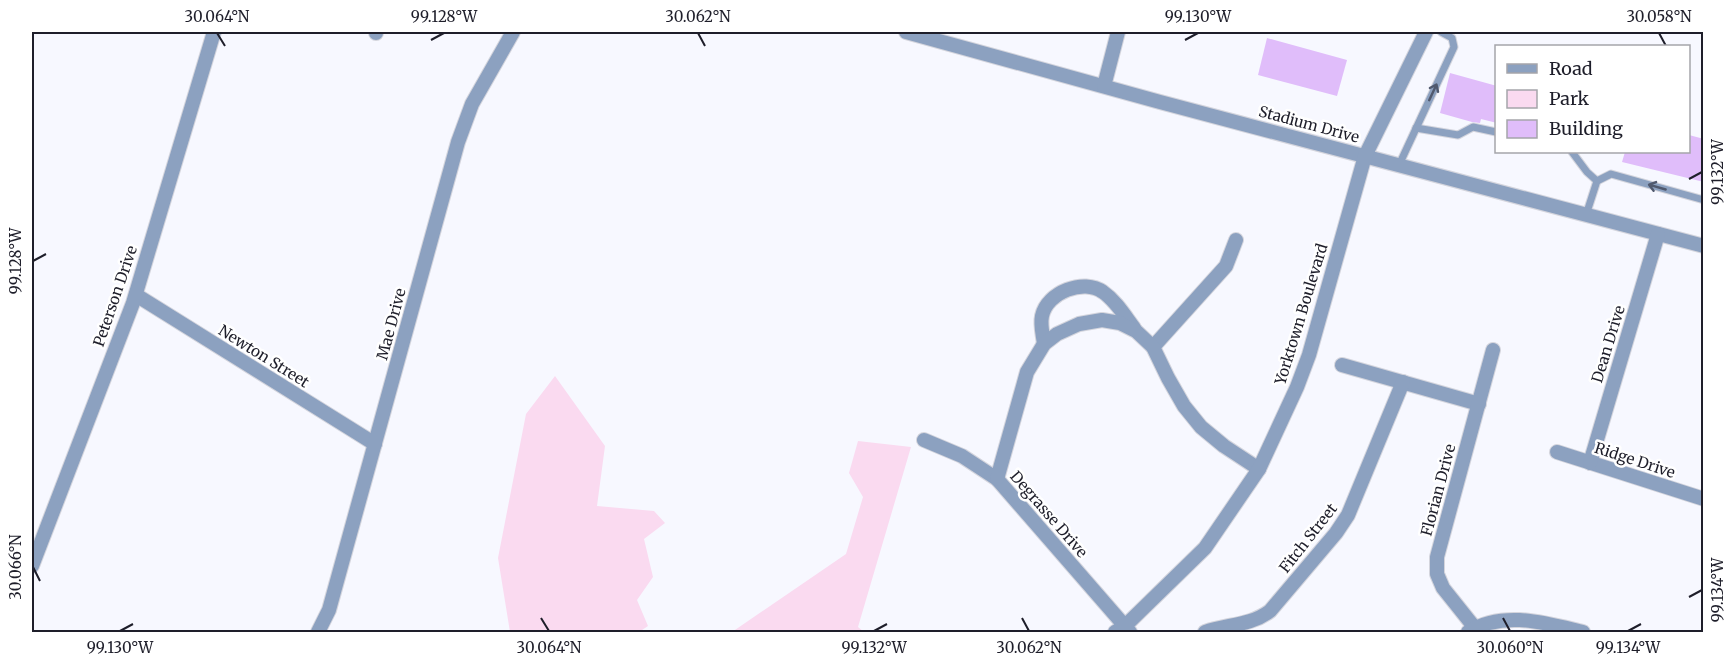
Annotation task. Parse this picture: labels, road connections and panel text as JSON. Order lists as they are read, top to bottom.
{
  "streets": {
    "street": [
      "Stadium Drive",
      "Peterson Drive",
      "Yorktown Boulevard",
      "Mae Drive",
      "Dean Drive",
      "Newton Street",
      "Ridge Drive",
      "Florian Drive",
      "Degrasse Drive",
      "Fitch Street"
    ]
  },
  "crossings": [
    ["Stadium Drive", "Yorktown Boulevard"],
    ["Stadium Drive", "Dean Drive"],
    ["Peterson Drive", "Newton Street"],
    ["Yorktown Boulevard", "Degrasse Drive"],
    ["Mae Drive", "Newton Street"],
    ["Dean Drive", "Ridge Drive"]
  ],
  "legend": ["Road", "Park", "Building"],
  "coordinates": [
    "30.064°N",
    "99.128°W",
    "30.062°N",
    "99.130°W",
    "30.058°N",
    "99.132°W",
    "30.066°N",
    "99.134°W",
    "30.060°N"
  ]
}
